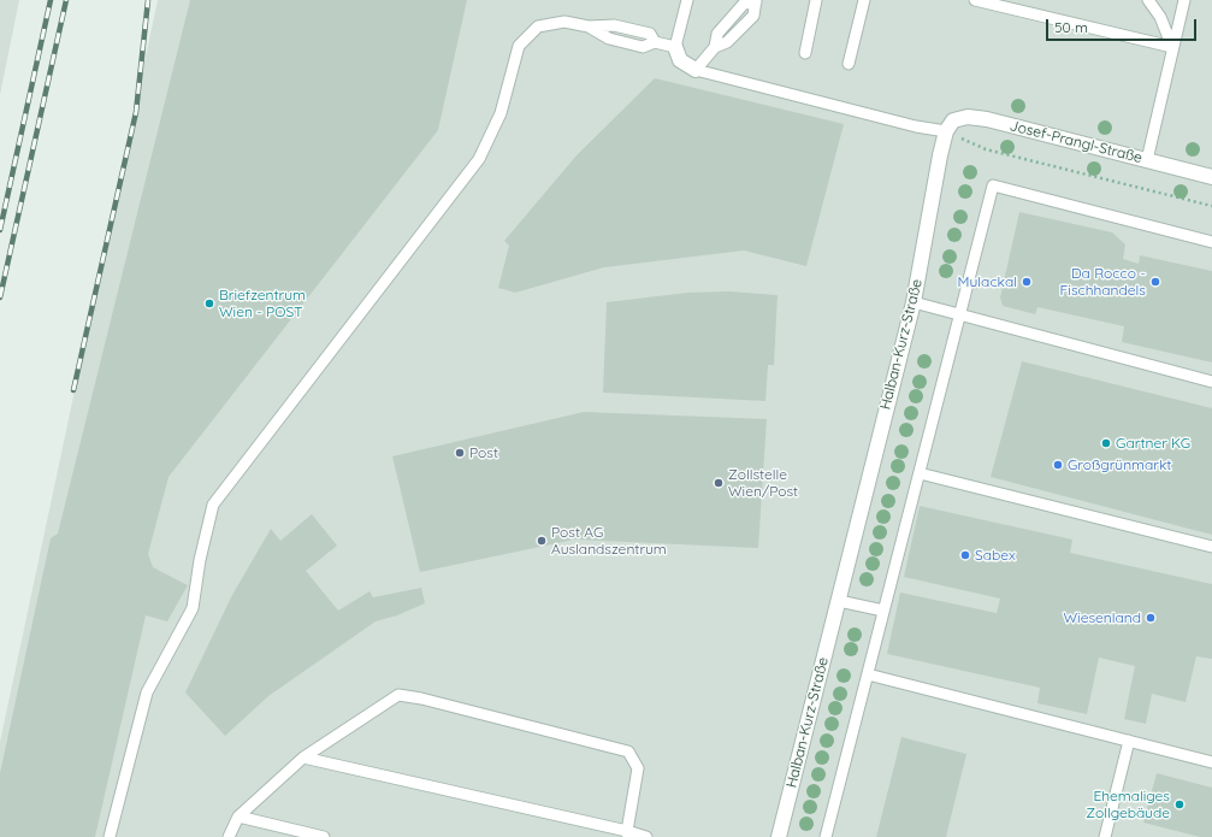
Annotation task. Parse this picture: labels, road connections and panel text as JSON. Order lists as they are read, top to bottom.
{
  "streets": {
    "street": ["Josef-Prangl-Straße", "Halban-Kurz-Straße"]
  },
  "crossings": [
    ["Josef-Prangl-Straße", "Halban-Kurz-Straße"]
  ],
  "places": [
    "Mulackal",
    "Da Rocco - Fischhandels",
    "Briefzentrum Wien - POST",
    "Gartner KG",
    "Post",
    "Großgrünmarkt",
    "Zollstelle Wien/Post",
    "Post AG Auslandszentrum",
    "Sabex",
    "Wiesenland",
    "Ehemaliges Zollgebäude"
  ],
  "scale_bar": "50 m"
}
